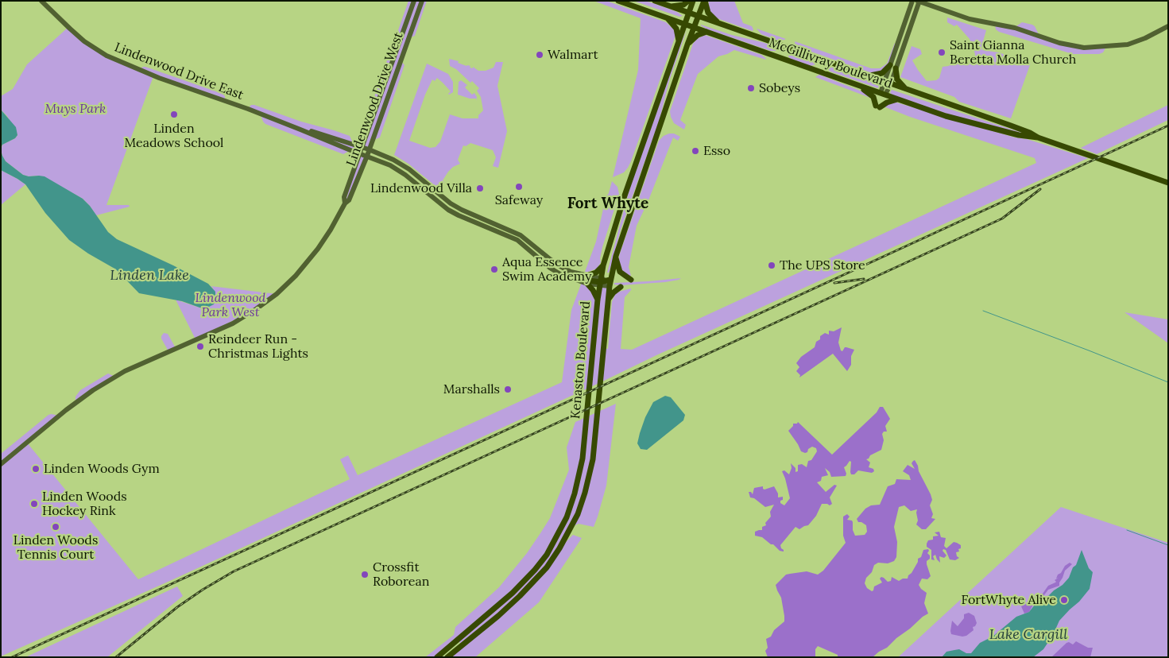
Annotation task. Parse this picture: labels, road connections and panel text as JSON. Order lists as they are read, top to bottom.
{
  "streets": {
    "main road": ["McGillivray Boulevard", "Kenaston Boulevard"],
    "street": ["Lindenwood Drive East", "Lindenwood Drive West"]
  },
  "crossings": [
    ["McGillivray Boulevard", "Kenaston Boulevard"],
    ["Lindenwood Drive East", "Lindenwood Drive West"],
    ["Lindenwood Drive East", "Kenaston Boulevard"]
  ],
  "districts": ["Fort Whyte"],
  "water": ["Linden Lake", "Lake Cargill"],
  "parks": ["Muys Park", "Lindenwood Park West"],
  "places": [
    "Saint Gianna Beretta Molla Church",
    "Walmart",
    "Sobeys",
    "Linden Meadows School",
    "Esso",
    "Safeway",
    "Lindenwood Villa",
    "The UPS Store",
    "Aqua Essence Swim Academy",
    "Reindeer Run - Christmas Lights",
    "Marshalls",
    "Linden Woods Gym",
    "Linden Woods Hockey Rink",
    "Linden Woods Tennis Court",
    "Crossfit Roborean",
    "FortWhyte Alive"
  ]
}
